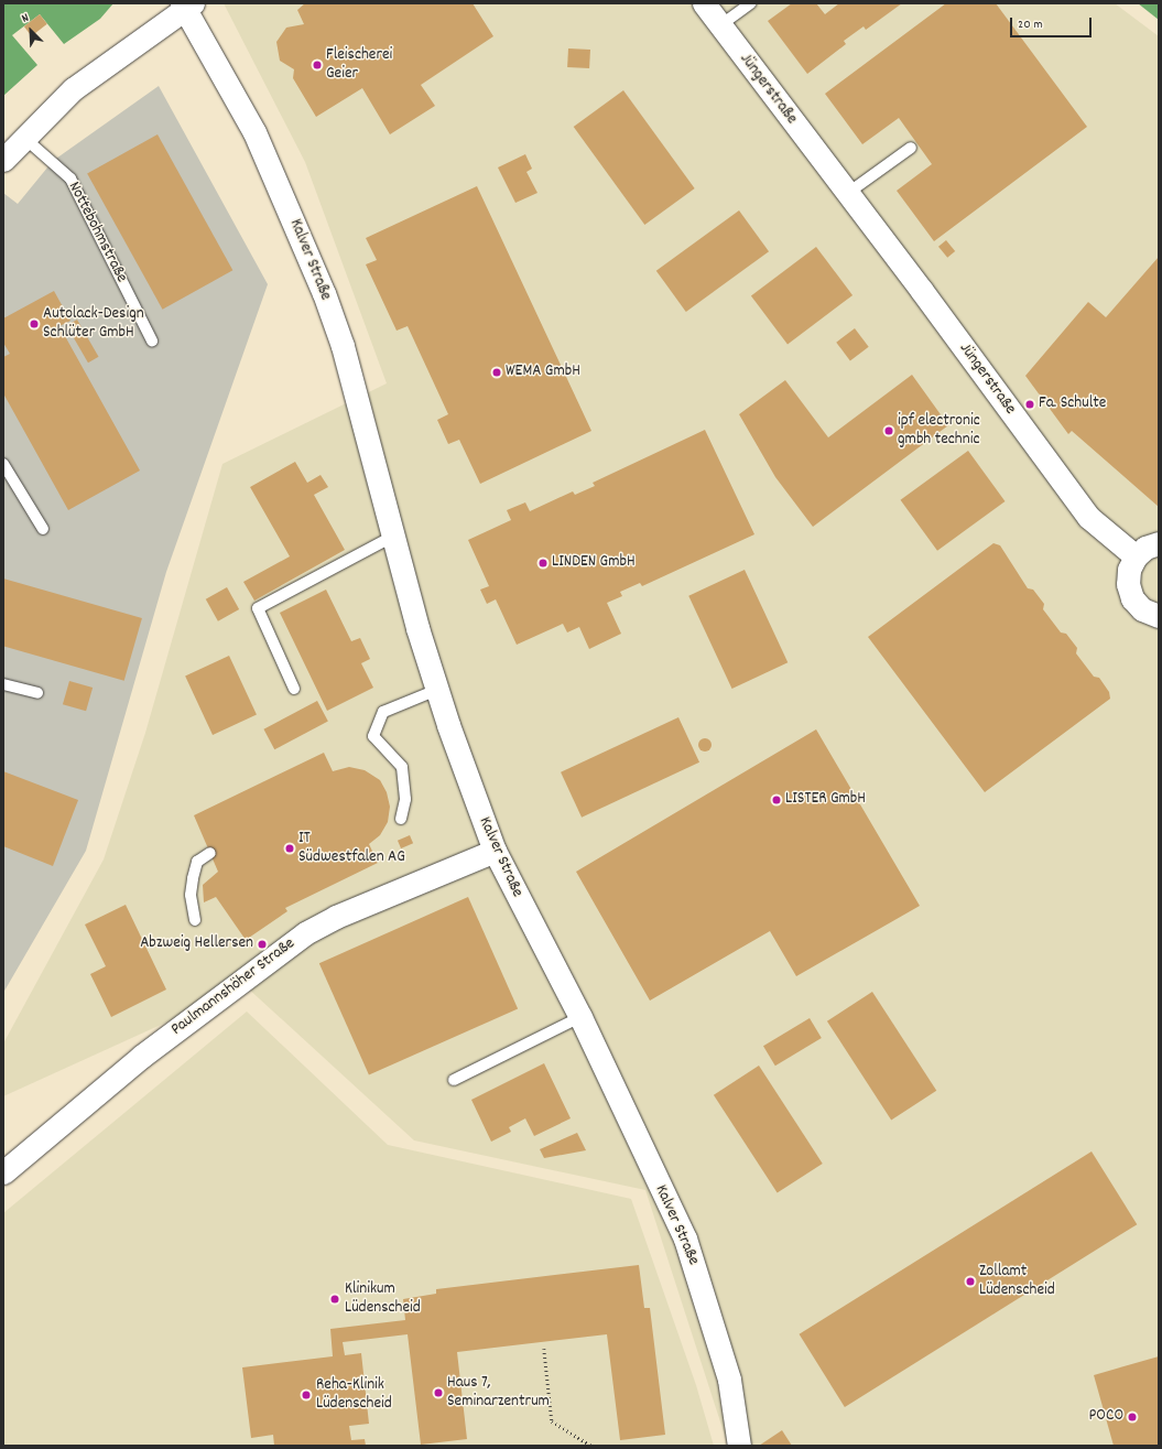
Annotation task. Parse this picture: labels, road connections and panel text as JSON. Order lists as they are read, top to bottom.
{
  "streets": {
    "street": ["Jüngerstraße", "Kalver Straße", "Paulmannshöher Straße"],
    "lane": ["Nottebohmstraße"]
  },
  "crossings": [
    ["Kalver Straße", "Paulmannshöher Straße"]
  ],
  "places": [
    "Fleischerei Geier",
    "Autolack-Design Schlüter GmbH",
    "WEMA GmbH",
    "Fa. Schulte",
    "ipf electronic gmbh technic",
    "LINDEN GmbH",
    "LISTER GmbH",
    "IT Südwestfalen AG",
    "Abzweig Hellersen",
    "Zollamt Lüdenscheid",
    "Klinikum Lüdenscheid",
    "Haus 7, Seminarzentrum",
    "Reha-Klinik Lüdenscheid",
    "POCO"
  ],
  "scale_bar": "20 m",
  "north": "top left"
}
